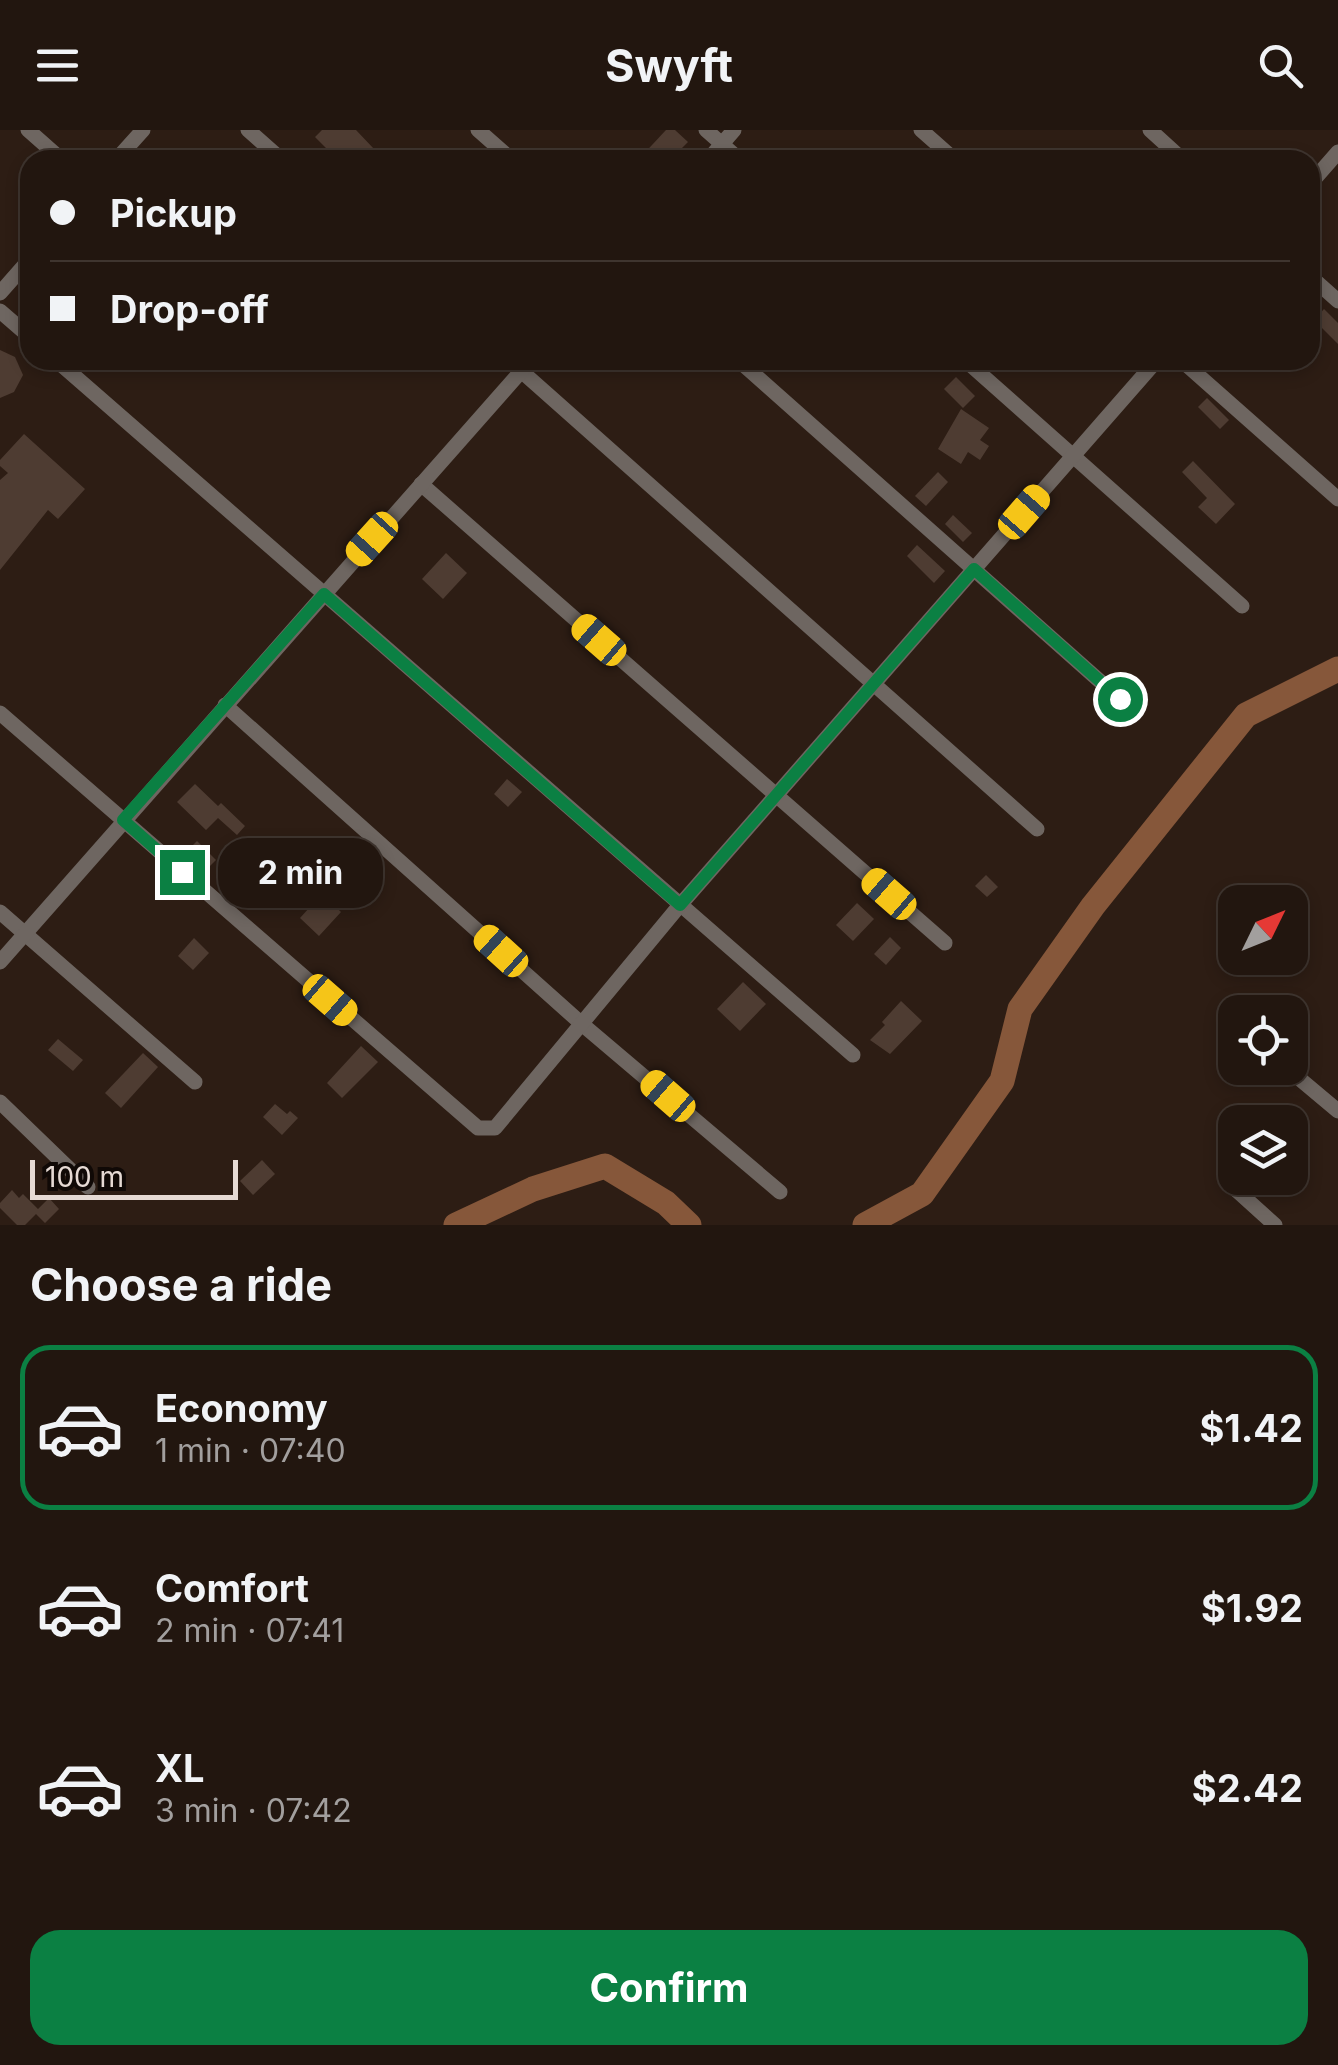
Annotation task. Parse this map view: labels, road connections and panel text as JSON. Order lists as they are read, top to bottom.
{
  "scale_bar": "100 m",
  "north": "top right",
  "page": {
    "header": "Swyft",
    "banner": ["Pickup", "Drop-off"],
    "bubble": "2 min",
    "scale": "100 m",
    "heading": "Choose a ride",
    "list": [
      {
        "name": "Economy",
        "note": "1 min · 07:40",
        "value": "$1.42"
      },
      {
        "name": "Comfort",
        "note": "2 min · 07:41",
        "value": "$1.92"
      },
      {
        "name": "XL",
        "note": "3 min · 07:42",
        "value": "$2.42"
      }
    ],
    "buttons": "Confirm"
  }
}
